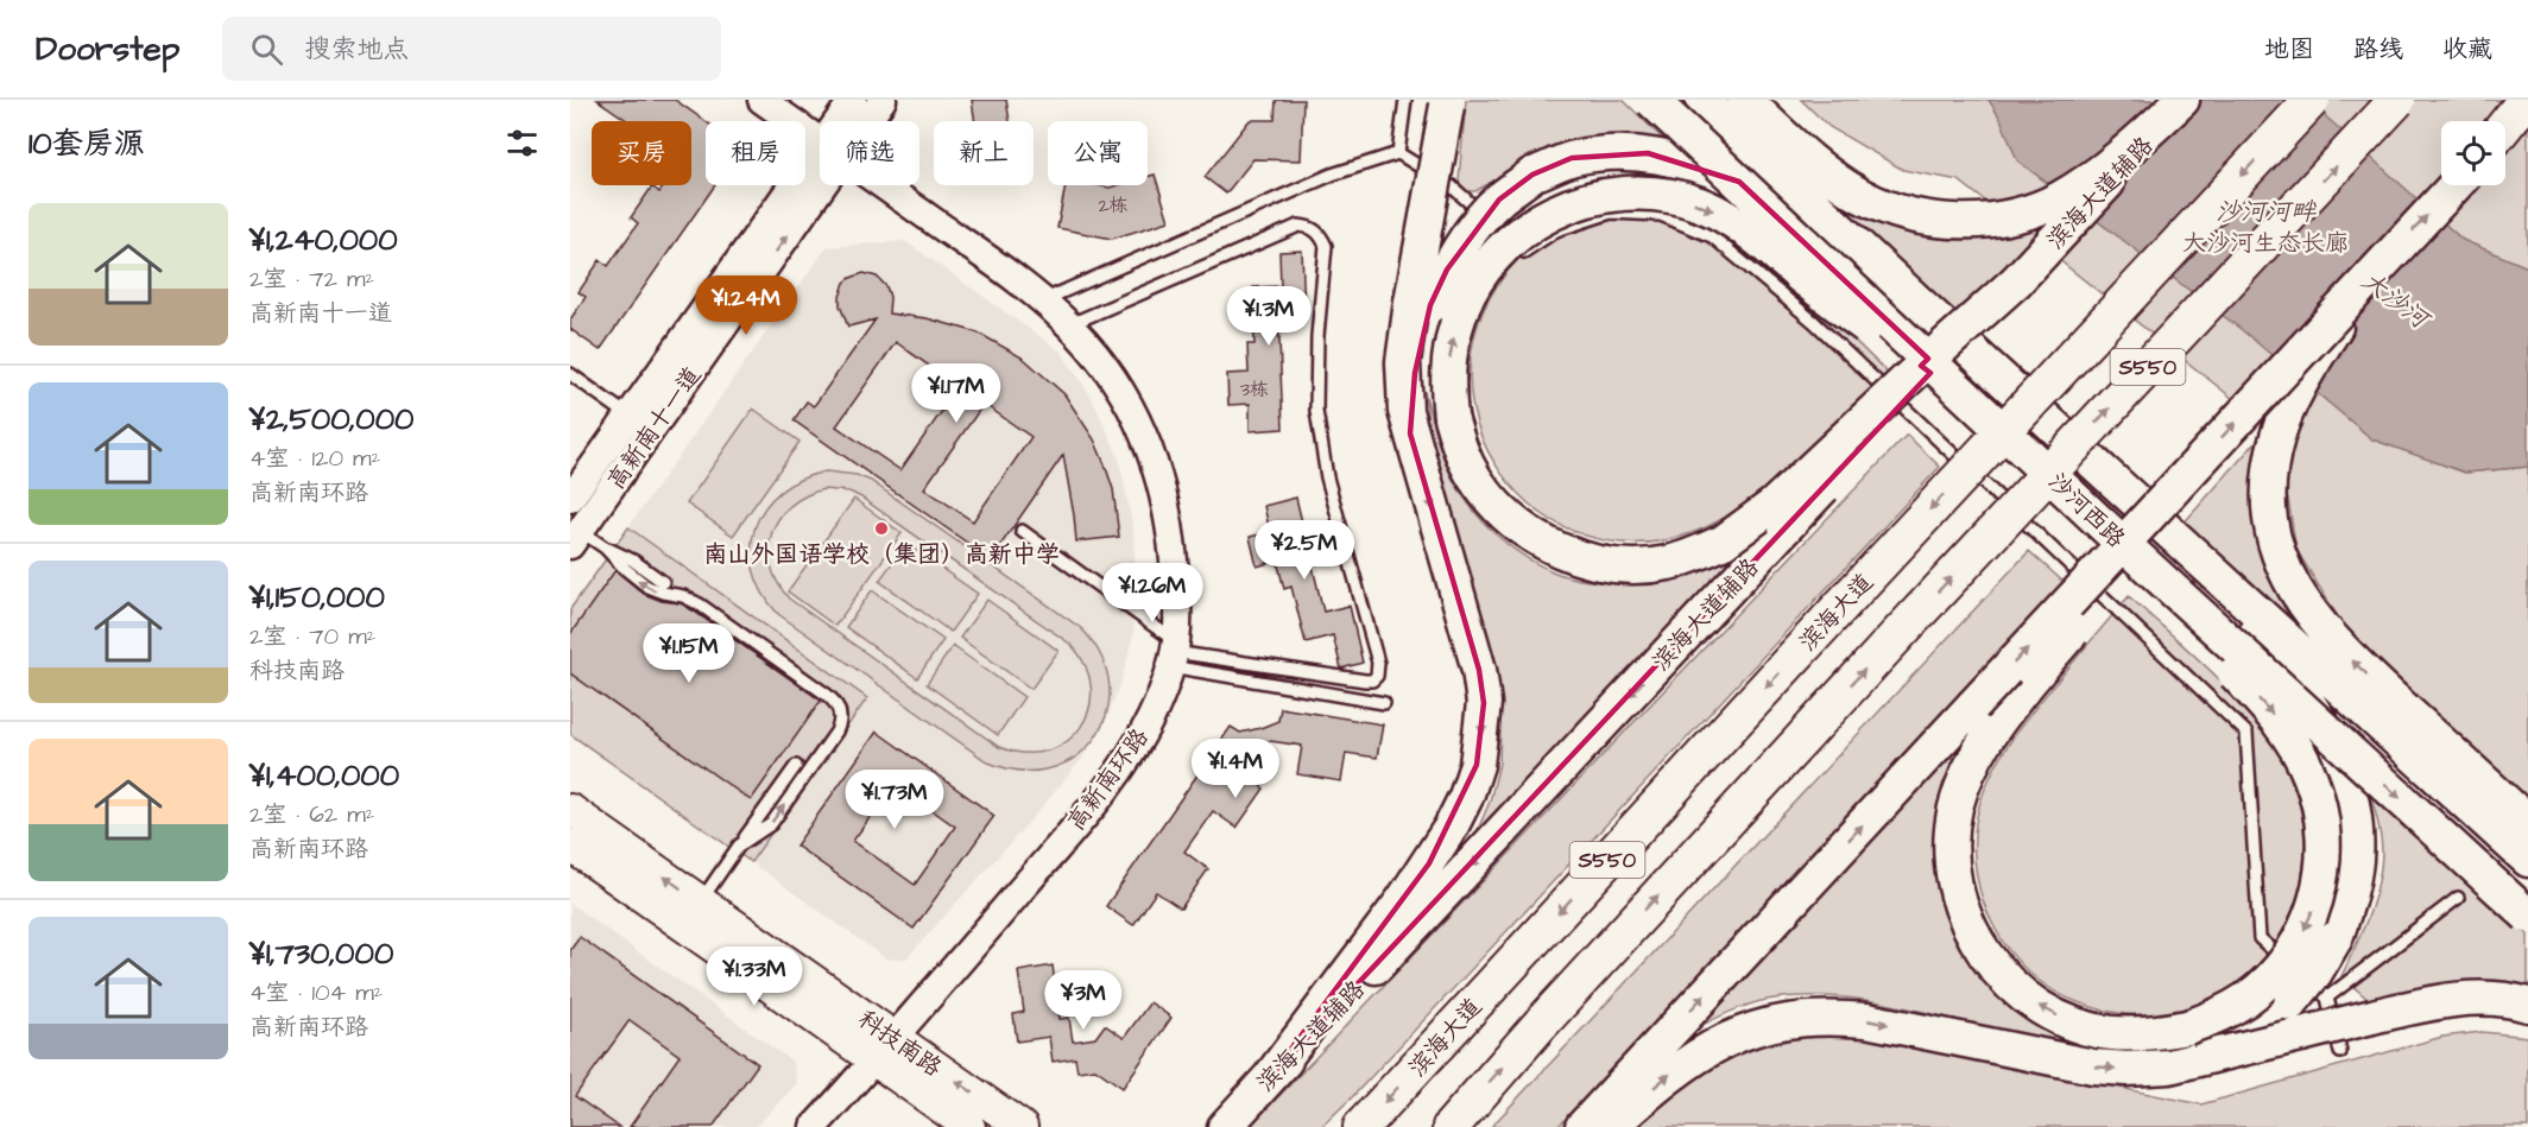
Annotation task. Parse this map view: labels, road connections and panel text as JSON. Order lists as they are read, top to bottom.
{
  "streets": {
    "highway": ["S550", "滨海大道"],
    "main road": ["滨海大道辅路", "沙河西路", "科技南路"],
    "street": ["高新南十一道", "高新南环路"]
  },
  "crossings": [
    ["高新南环路", "科技南路"]
  ],
  "water": ["沙河河畔", "大沙河"],
  "parks": ["大沙河生态长廊"],
  "places": ["南山外国语学校（集团）高新中学"],
  "house_numbers": ["2栋", "3栋"],
  "page": {
    "header": "Doorstep",
    "search": "搜索地点",
    "nav": ["地图", "路线", "收藏"],
    "heading": "10套房源",
    "chip": [
      "买房",
      "租房",
      "筛选",
      "新上",
      "公寓"
    ],
    "list": [
      {
        "name": "¥1,240,000",
        "note": "2室 · 72 m² · 高新南十一道"
      },
      {
        "name": "¥2,500,000",
        "note": "4室 · 120 m² · 高新南环路"
      },
      {
        "name": "¥1,150,000",
        "note": "2室 · 70 m² · 科技南路"
      },
      {
        "name": "¥1,400,000",
        "note": "2室 · 62 m² · 高新南环路"
      },
      {
        "name": "¥1,730,000",
        "note": "4室 · 104 m² · 高新南环路"
      }
    ],
    "price": [
      "¥1.24M",
      "¥1.3M",
      "¥1.17M",
      "¥2.5M",
      "¥1.26M",
      "¥1.15M",
      "¥1.4M",
      "¥1.73M",
      "¥1.33M",
      "¥3M"
    ]
  }
}
